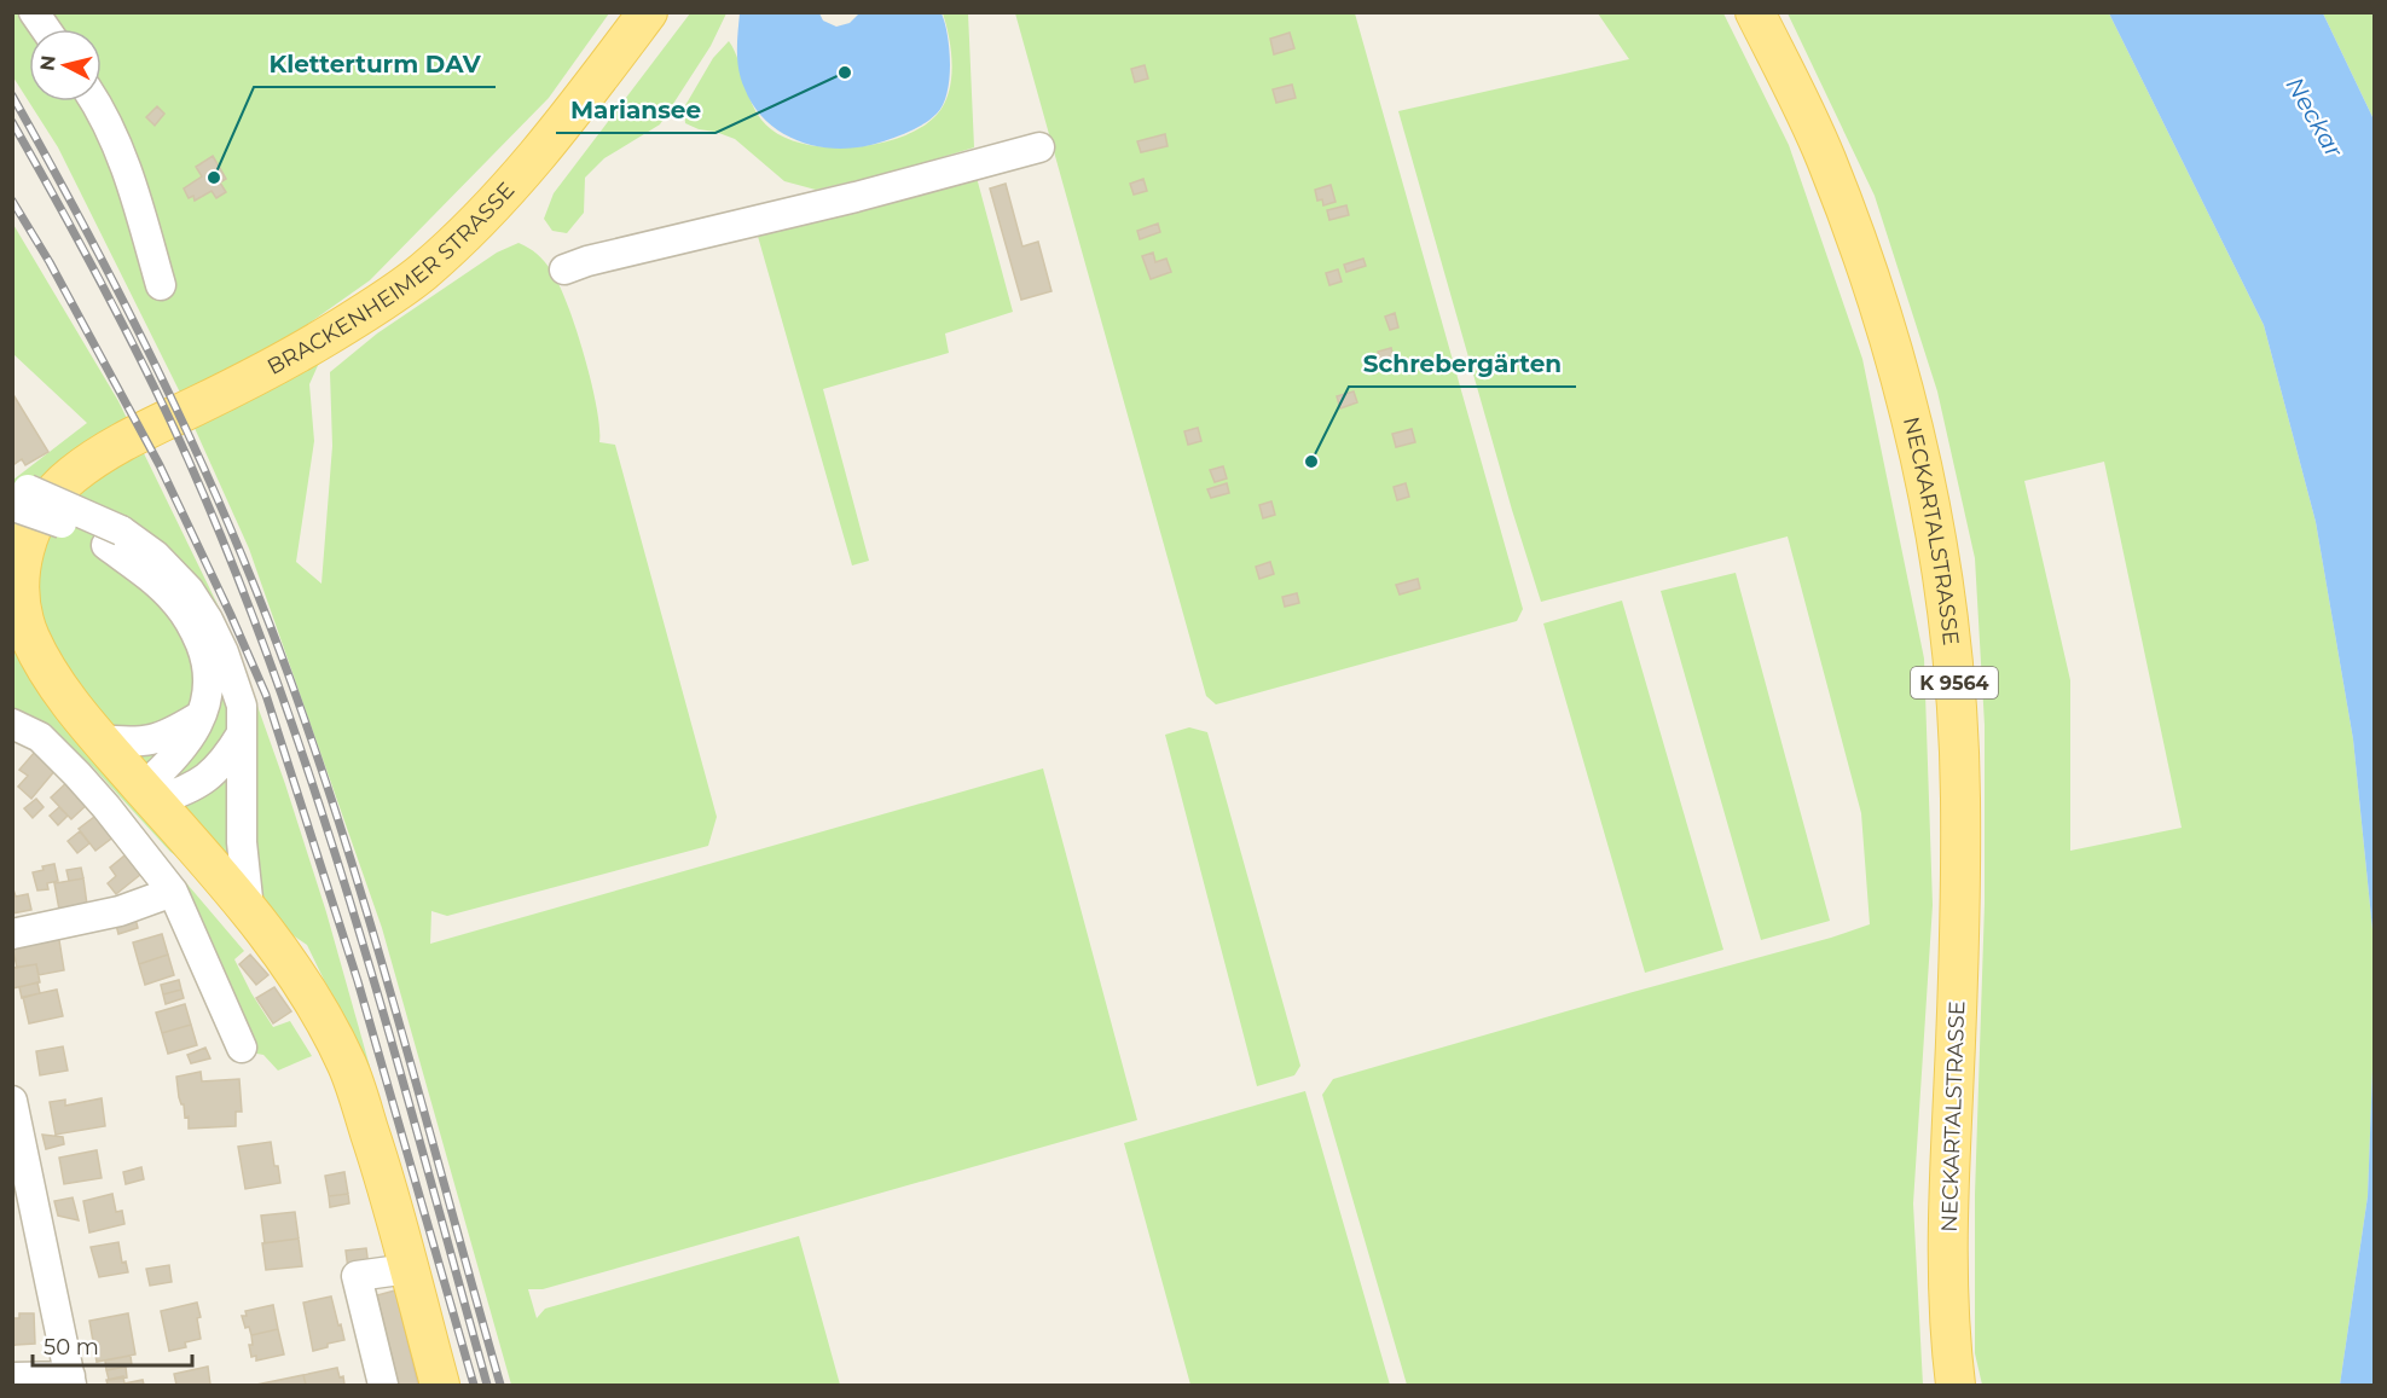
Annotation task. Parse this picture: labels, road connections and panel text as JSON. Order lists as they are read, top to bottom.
{
  "streets": {
    "main road": ["BRACKENHEIMER STRASSE", "NECKARTALSTRASSE", "K 9564"]
  },
  "water": ["Neckar"],
  "places": ["Mariansee", "Kletterturm DAV", "Schrebergärten"],
  "scale_bar": "50 m",
  "north": "left"
}
